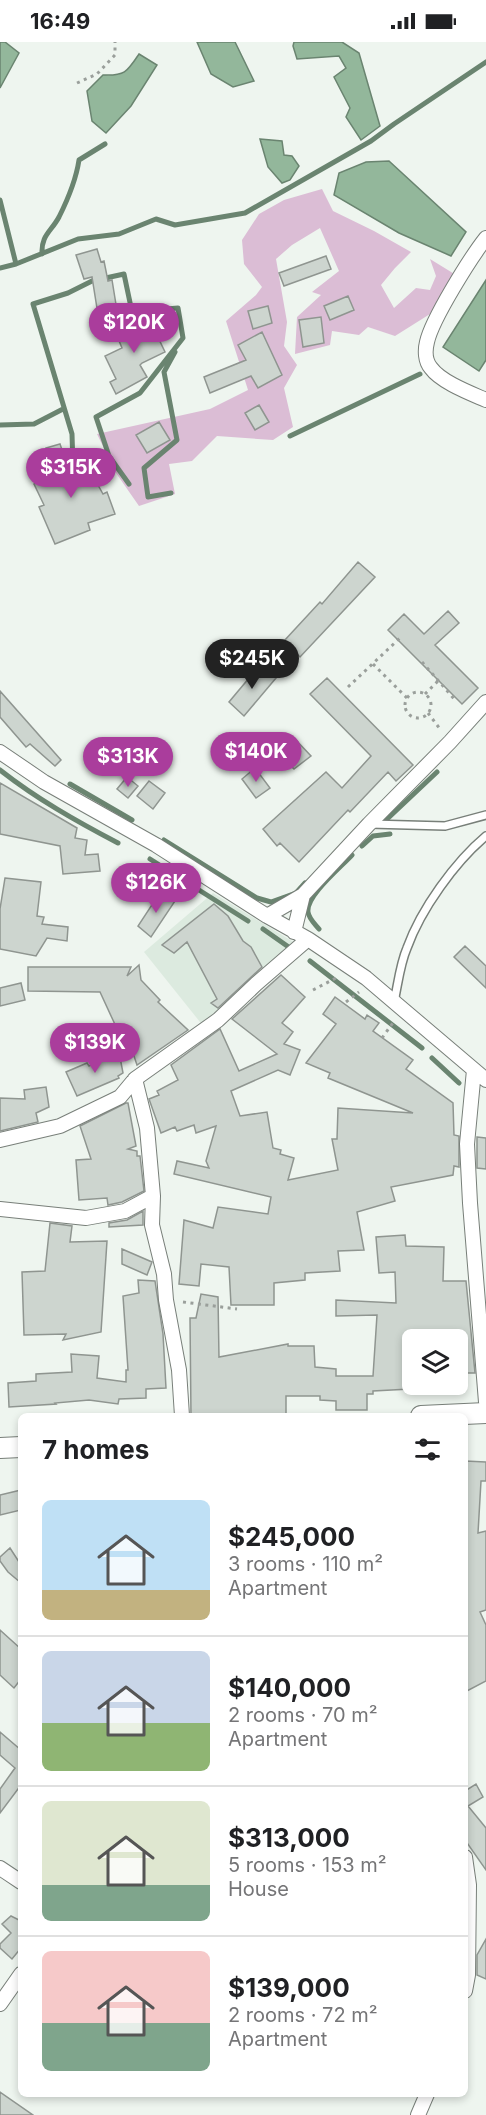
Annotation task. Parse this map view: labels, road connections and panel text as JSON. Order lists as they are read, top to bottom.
{
  "page": {
    "status": "16:49",
    "price": [
      "$120K",
      "$315K",
      "$245K",
      "$140K",
      "$313K",
      "$126K",
      "$139K"
    ],
    "heading": "7 homes",
    "list": [
      {
        "name": "$245,000",
        "note": "3 rooms · 110 m² · Apartment"
      },
      {
        "name": "$140,000",
        "note": "2 rooms · 70 m² · Apartment"
      },
      {
        "name": "$313,000",
        "note": "5 rooms · 153 m² · House"
      },
      {
        "name": "$139,000",
        "note": "2 rooms · 72 m² · Apartment"
      }
    ]
  }
}
